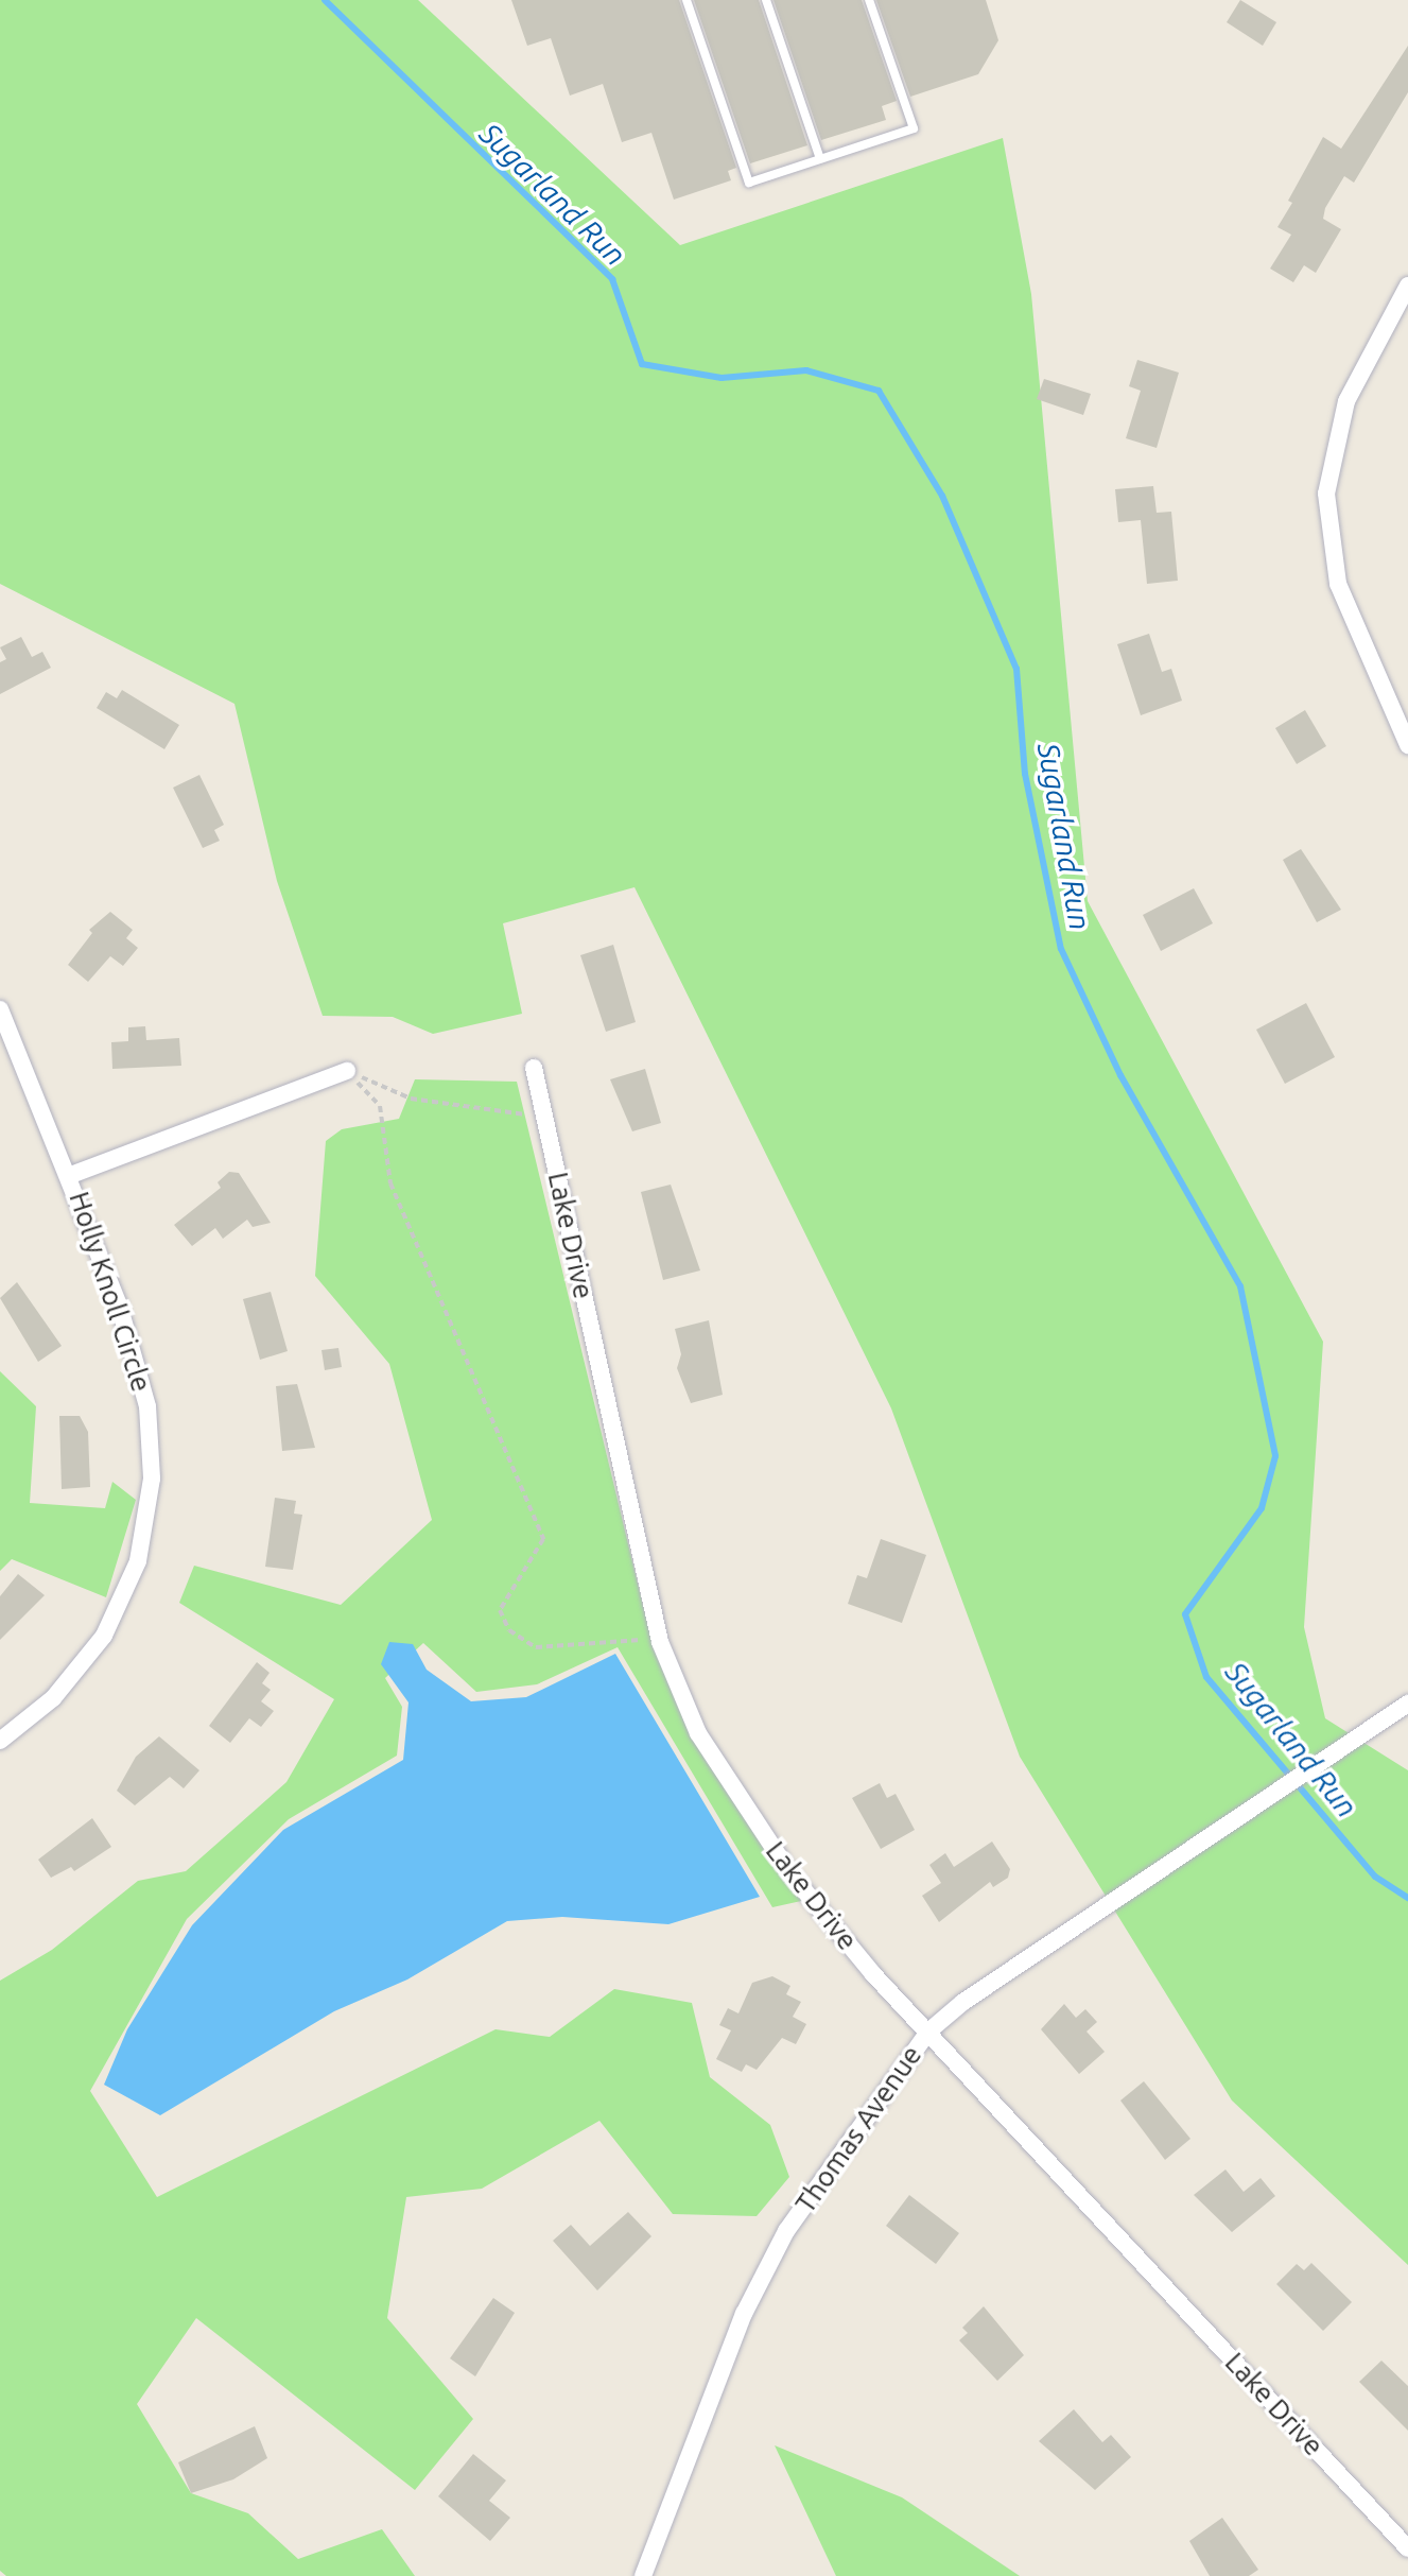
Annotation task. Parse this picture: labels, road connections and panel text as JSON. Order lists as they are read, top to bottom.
{
  "streets": {
    "street": ["Lake Drive", "Holly Knoll Circle", "Thomas Avenue"]
  },
  "crossings": [
    ["Lake Drive", "Thomas Avenue"]
  ],
  "water": ["Sugarland Run"]
}
